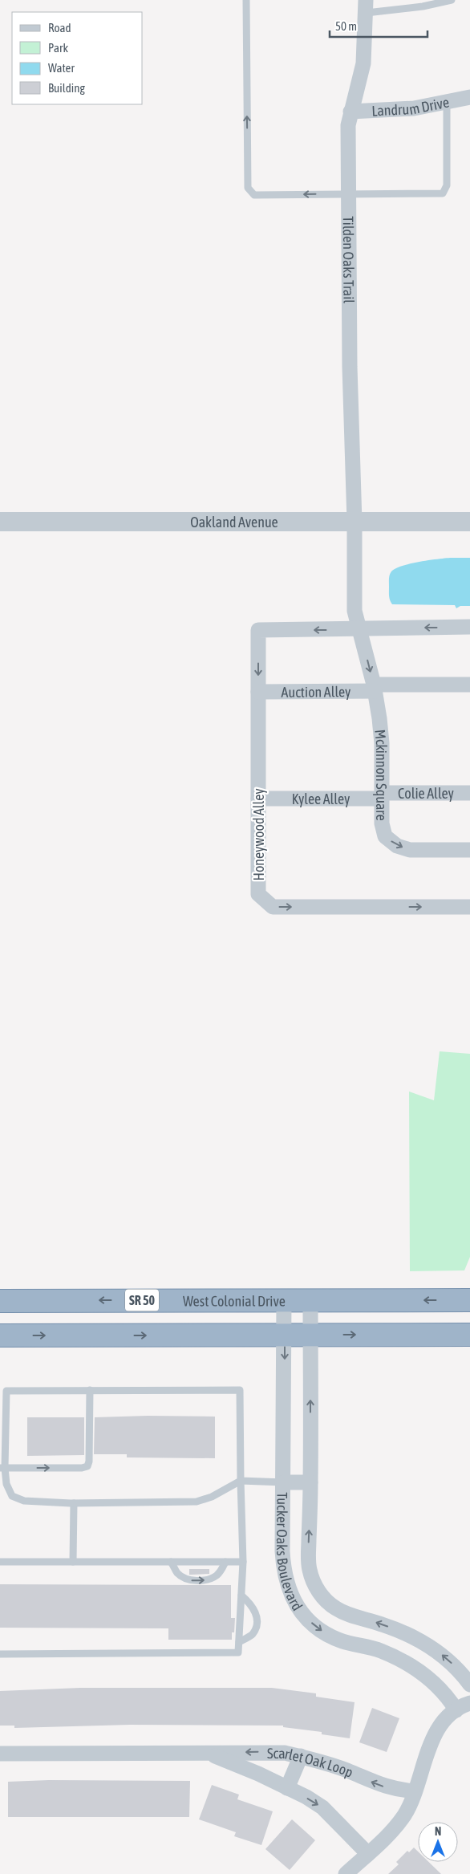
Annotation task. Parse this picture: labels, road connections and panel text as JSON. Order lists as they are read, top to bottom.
{
  "streets": {
    "highway": ["SR 50", "West Colonial Drive"],
    "street": [
      "Landrum Drive",
      "Tilden Oaks Trail",
      "Oakland Avenue",
      "Auction Alley",
      "Mckinnon Square",
      "Colie Alley",
      "Kylee Alley",
      "Honeywood Alley",
      "Tucker Oaks Boulevard",
      "Scarlet Oak Loop"
    ]
  },
  "crossings": [
    ["Landrum Drive", "Tilden Oaks Trail"],
    ["Tilden Oaks Trail", "Oakland Avenue"],
    ["Tilden Oaks Trail", "Mckinnon Square"],
    ["Oakland Avenue", "Mckinnon Square"],
    ["Auction Alley", "Mckinnon Square"],
    ["Auction Alley", "Honeywood Alley"],
    ["Mckinnon Square", "Colie Alley"],
    ["Mckinnon Square", "Kylee Alley"],
    ["Mckinnon Square", "Honeywood Alley"],
    ["Colie Alley", "Kylee Alley"],
    ["Kylee Alley", "Honeywood Alley"],
    ["West Colonial Drive", "Tucker Oaks Boulevard"]
  ],
  "one_way": ["Mckinnon Square"],
  "legend": [
    "Road",
    "Park",
    "Water",
    "Building"
  ],
  "scale_bar": "50 m",
  "north": "top"
}
